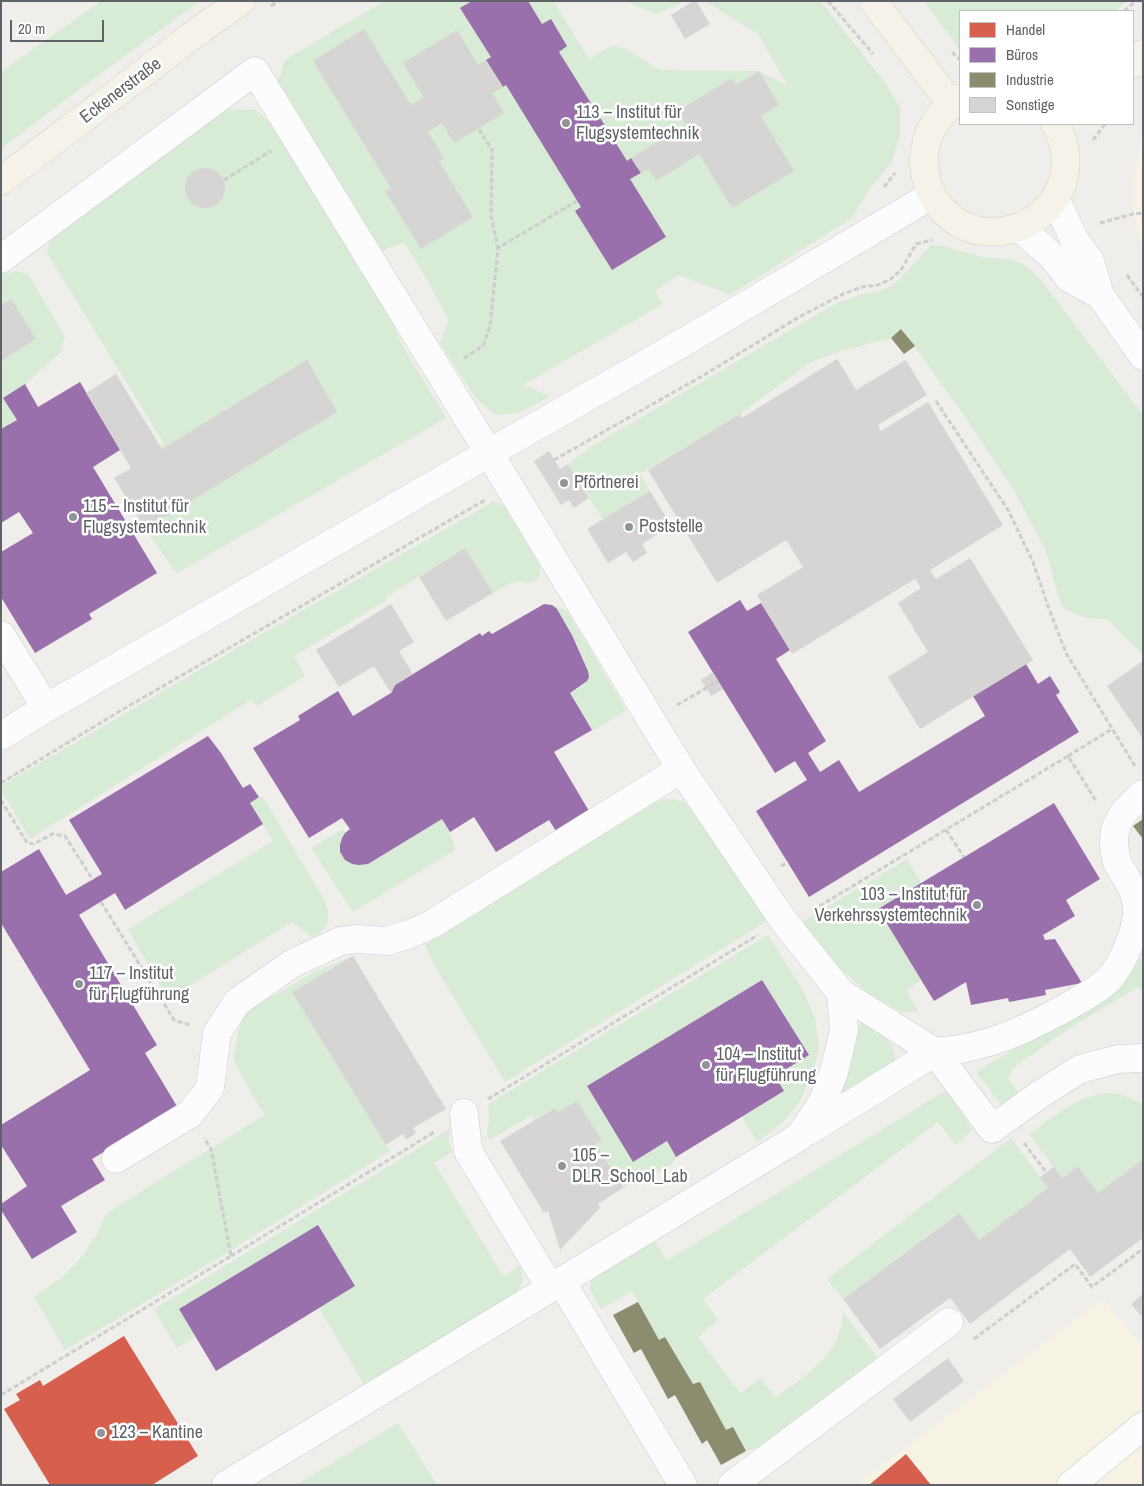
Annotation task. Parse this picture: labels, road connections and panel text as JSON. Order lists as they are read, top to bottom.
{
  "streets": {
    "main road": ["Eckenerstraße"]
  },
  "places": [
    "113 – Institut für Flugsystemtechnik",
    "Pförtnerei",
    "115 – Institut für Flugsystemtechnik",
    "Poststelle",
    "103 – Institut für Verkehrssystemtechnik",
    "117 – Institut für Flugführung",
    "104 – Institut für Flugführung",
    "105 – DLR_School_Lab",
    "123 – Kantine"
  ],
  "legend": [
    "Handel",
    "Büros",
    "Industrie",
    "Sonstige"
  ],
  "scale_bar": "20 m"
}
